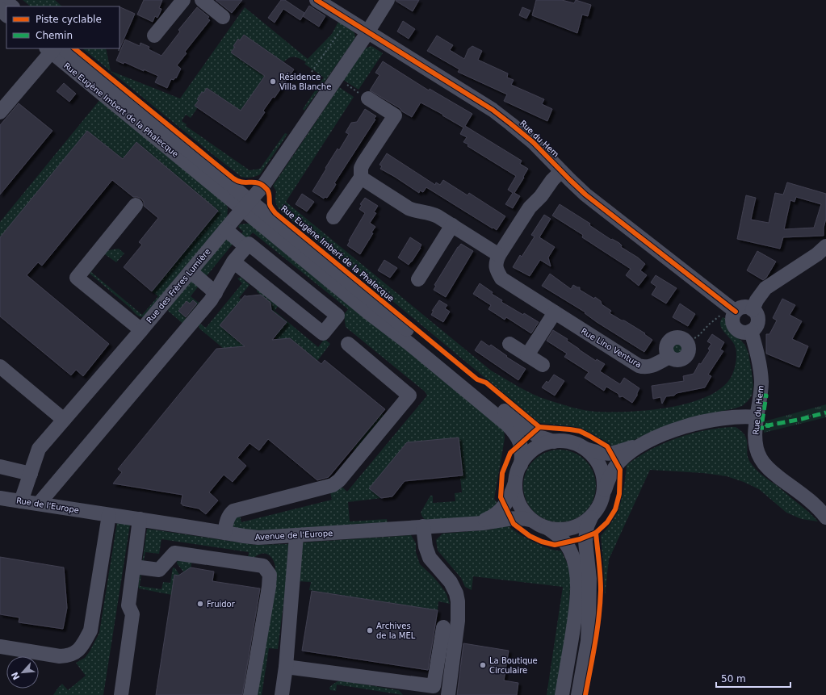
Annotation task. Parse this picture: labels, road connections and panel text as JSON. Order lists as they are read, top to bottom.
{
  "streets": {
    "street": [
      "Rue Eugène Imbert de la Phalecque",
      "Rue du Hem",
      "Rue des Frères Lumière",
      "Rue Lino Ventura",
      "Rue de l'Europe",
      "Avenue de l'Europe"
    ]
  },
  "crossings": [
    ["Rue Eugène Imbert de la Phalecque", "Rue des Frères Lumière"],
    ["Rue Eugène Imbert de la Phalecque", "Avenue de l'Europe"],
    ["Rue du Hem", "Rue des Frères Lumière"],
    ["Rue du Hem", "Rue Lino Ventura"],
    ["Rue de l'Europe", "Avenue de l'Europe"]
  ],
  "places": [
    "Résidence Villa Blanche",
    "Fruidor",
    "Archives de la MEL",
    "La Boutique Circulaire"
  ],
  "legend": ["Piste cyclable", "Chemin"],
  "scale_bar": "50 m",
  "north": "bottom left"
}
